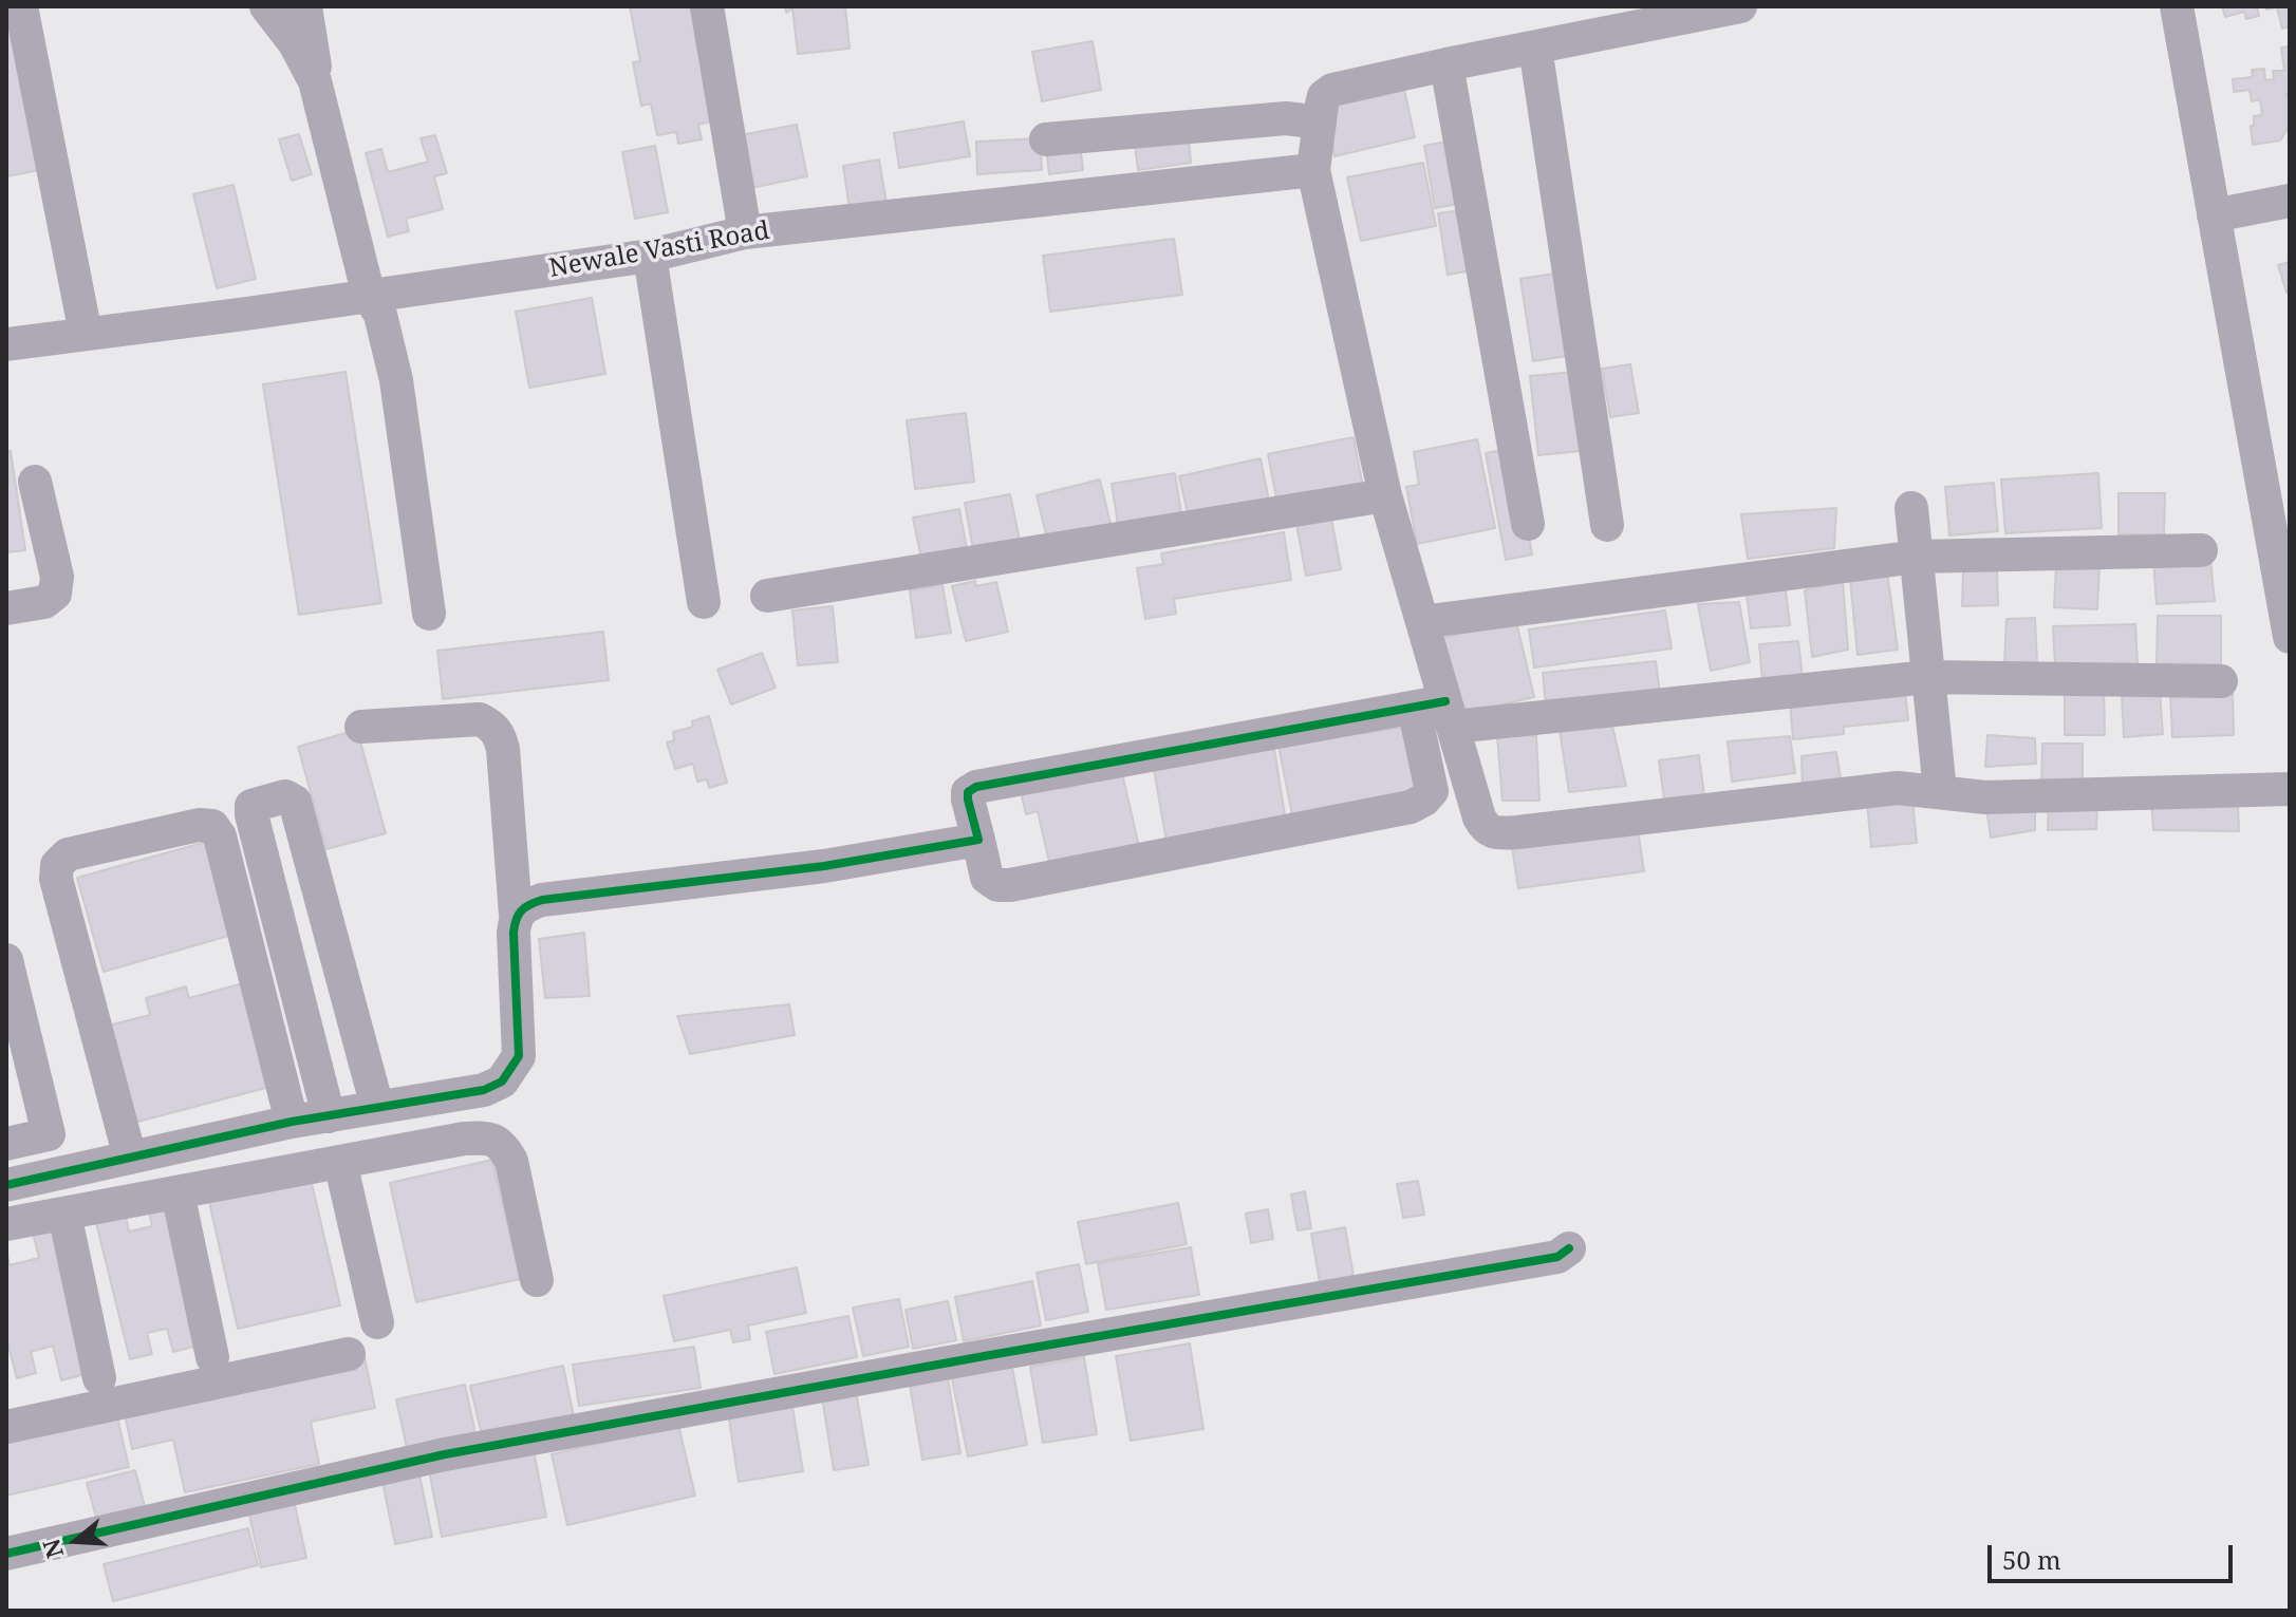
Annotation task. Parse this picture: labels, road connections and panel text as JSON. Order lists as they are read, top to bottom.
{
  "streets": {
    "street": ["Newale Vasti Road"]
  },
  "scale_bar": "50 m",
  "north": "left"
}
